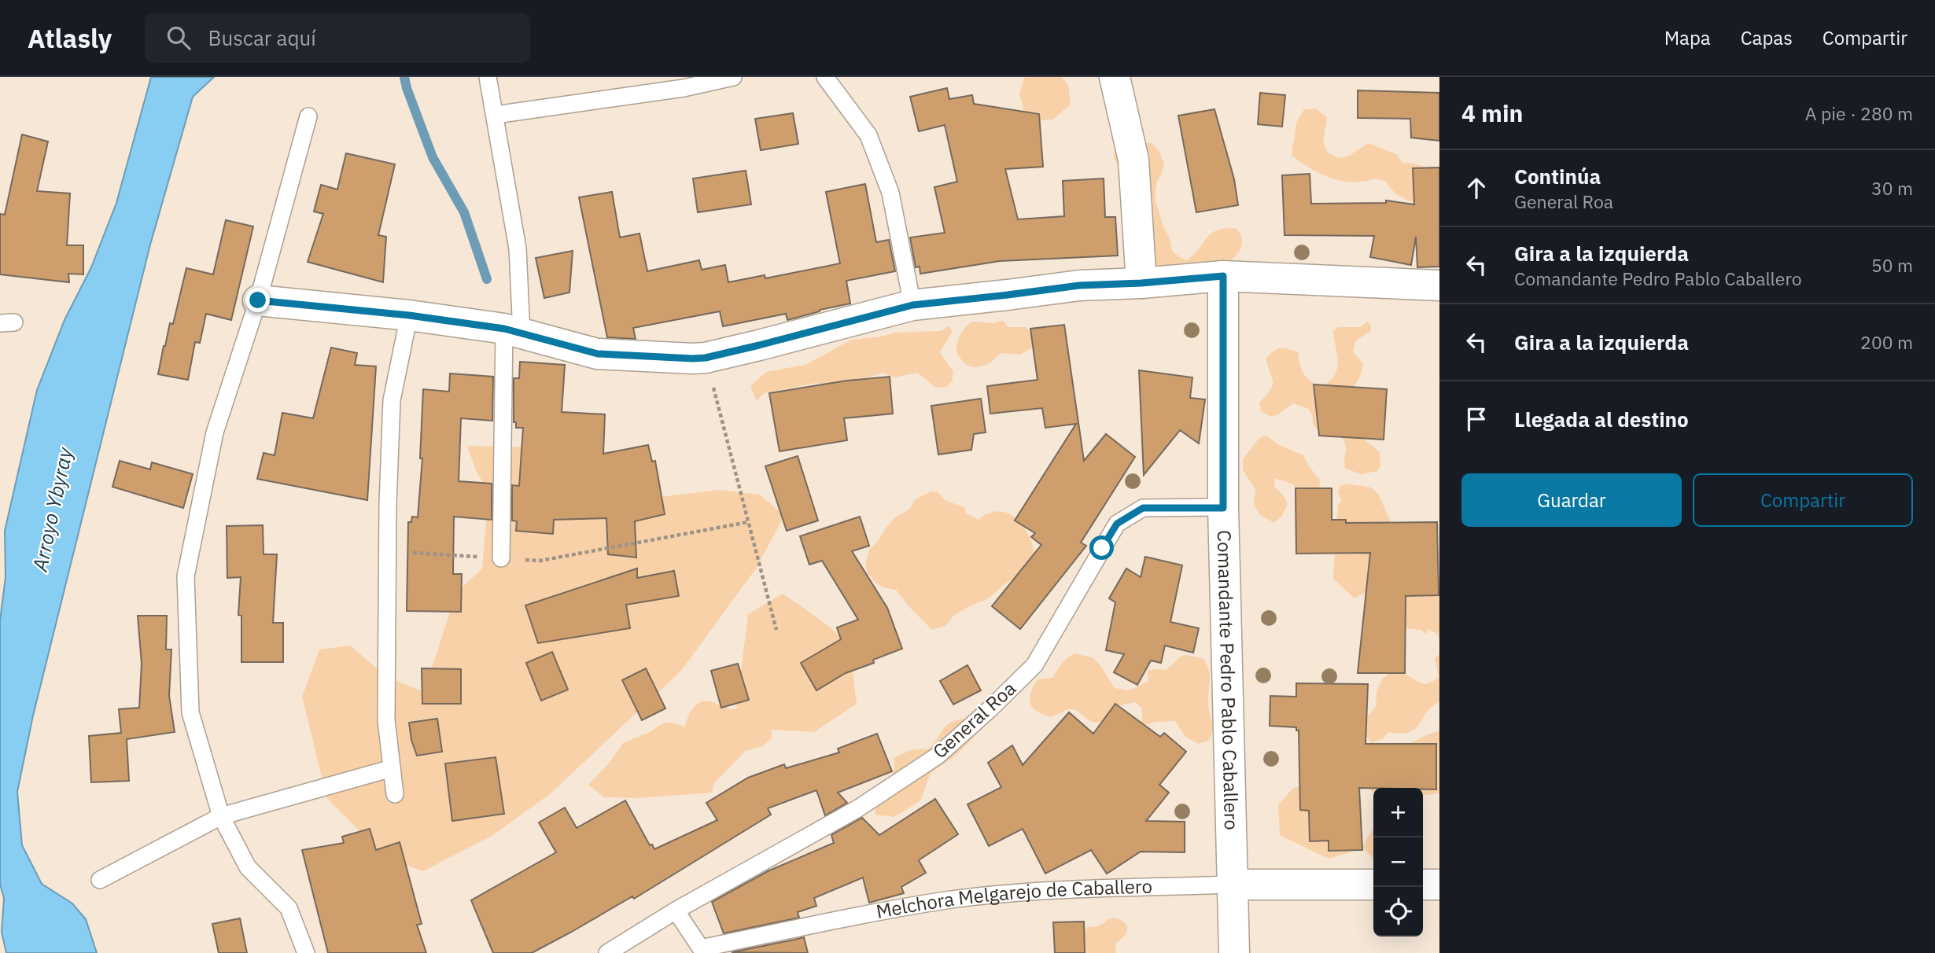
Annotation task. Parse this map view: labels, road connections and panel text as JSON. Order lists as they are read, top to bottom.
{
  "streets": {
    "street": ["Comandante Pedro Pablo Caballero", "Melchora Melgarejo de Caballero"],
    "lane": ["General Roa"]
  },
  "crossings": [
    ["Comandante Pedro Pablo Caballero", "General Roa"],
    ["Comandante Pedro Pablo Caballero", "Melchora Melgarejo de Caballero"],
    ["General Roa", "Melchora Melgarejo de Caballero"]
  ],
  "water": ["Arroyo Ybyray"],
  "page": {
    "header": "Atlasly",
    "search": "Buscar aquí",
    "nav": ["Mapa", "Capas", "Compartir"],
    "heading": ["4 min", "A pie · 280 m"],
    "list": [
      ["Continúa", "General Roa", "30 m"],
      ["Gira a la izquierda", "Comandante Pedro Pablo Caballero", "50 m"],
      ["Gira a la izquierda", "200 m"],
      "Llegada al destino"
    ],
    "buttons": ["Guardar", "Compartir"],
    "map_buttons": ["+", "−"]
  }
}
